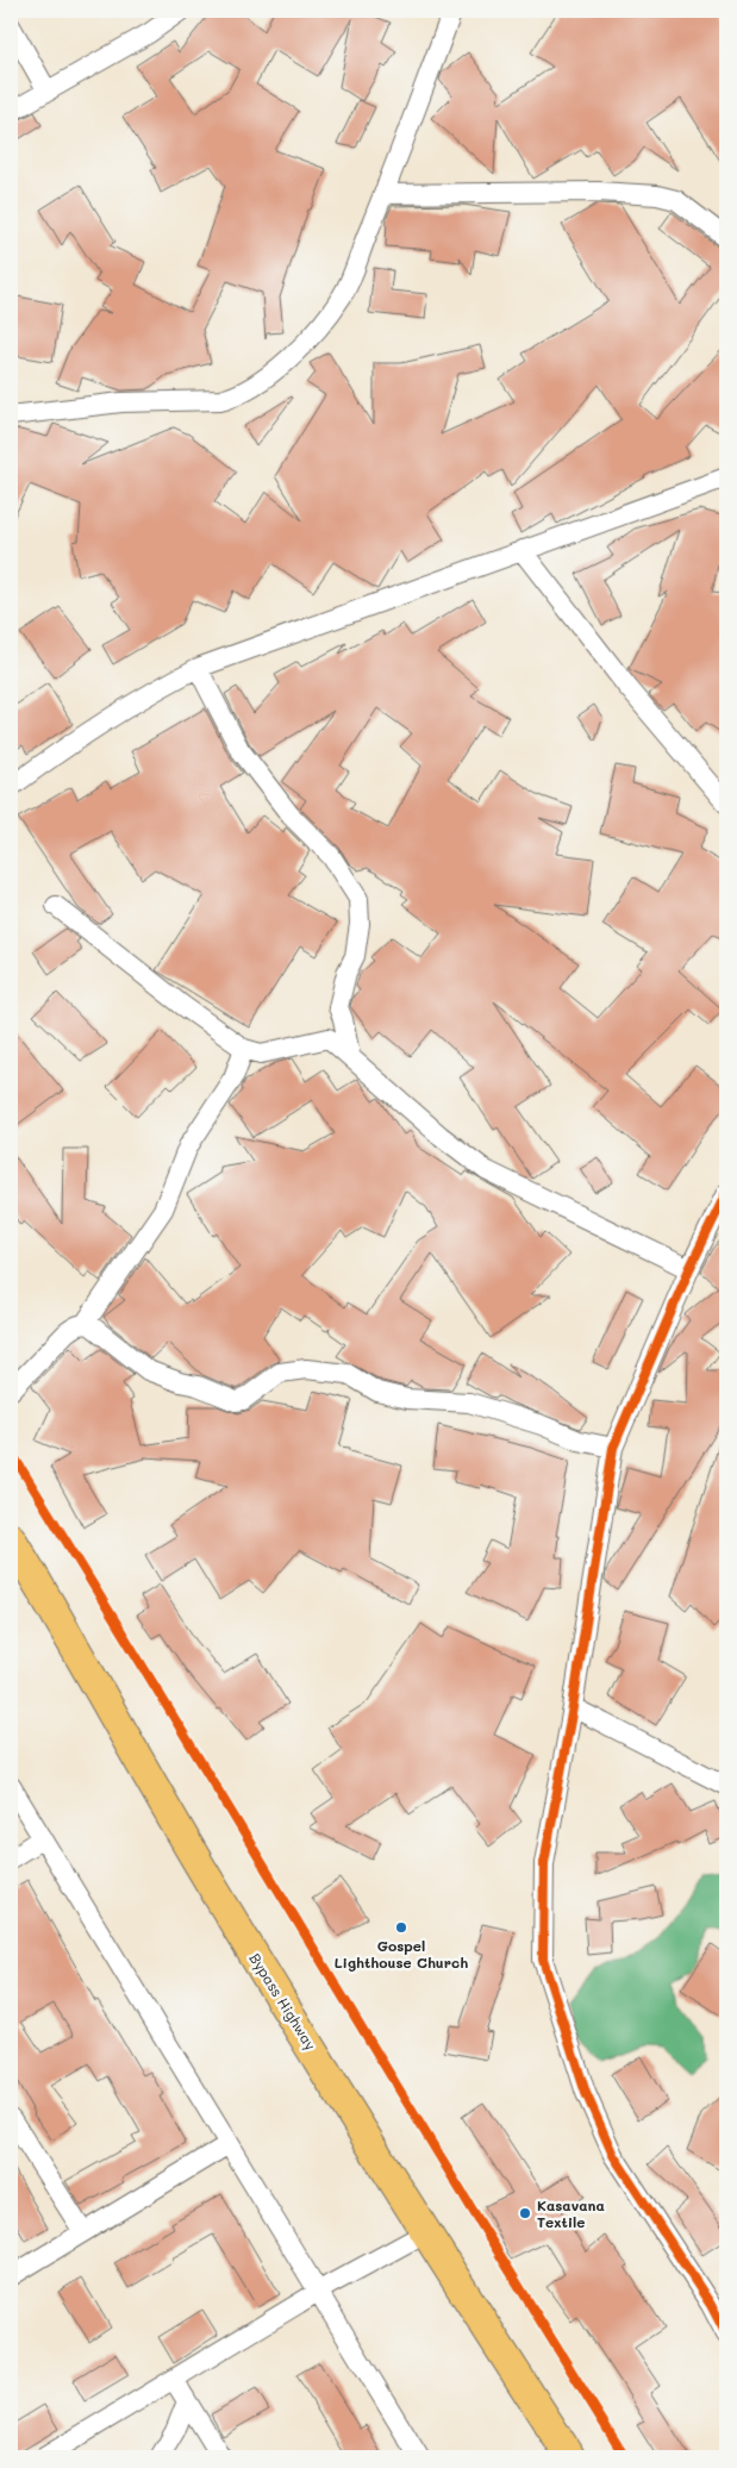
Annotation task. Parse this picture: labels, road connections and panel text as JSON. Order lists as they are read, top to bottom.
{
  "streets": {
    "main road": ["Bypass Highway"]
  },
  "places": ["Gospel Lighthouse Church", "Kasavana Textile"]
}
